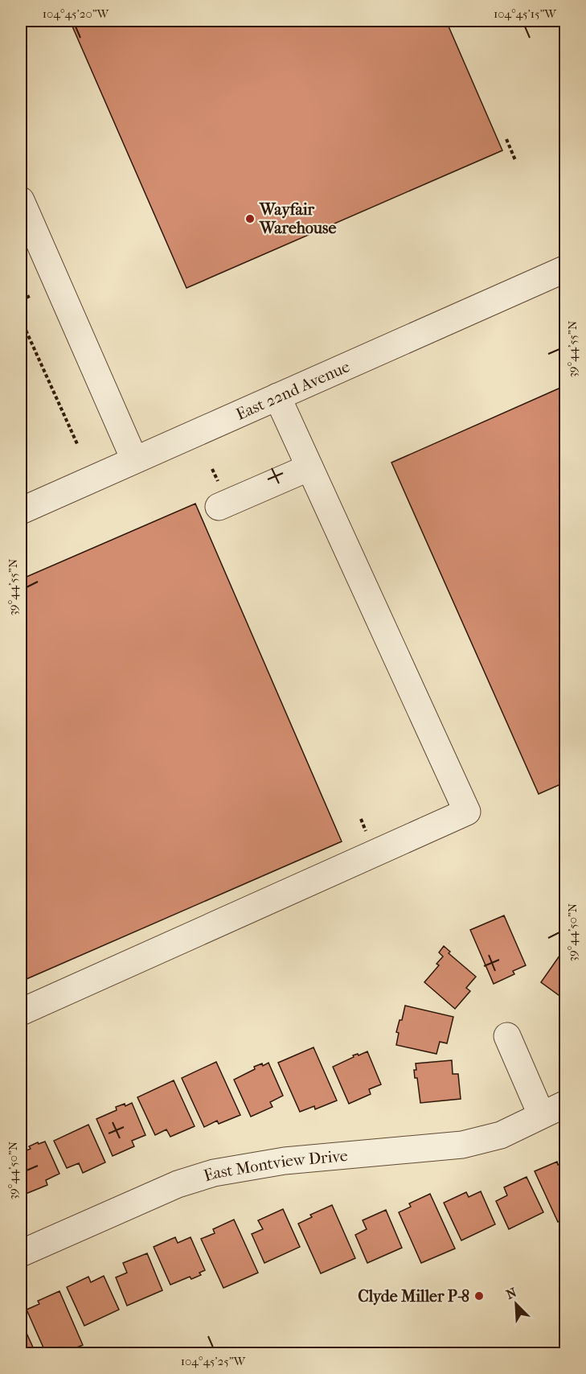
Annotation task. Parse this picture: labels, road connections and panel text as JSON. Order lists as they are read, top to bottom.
{
  "streets": {
    "street": ["East 22nd Avenue", "East Montview Drive"]
  },
  "places": ["Wayfair Warehouse", "Clyde Miller P-8"],
  "north": "top left",
  "coordinates": [
    "104°45'20\"W",
    "104°45'15\"W",
    "39°44'55\"N",
    "39°44'50\"N",
    "104°45'25\"W"
  ]
}
